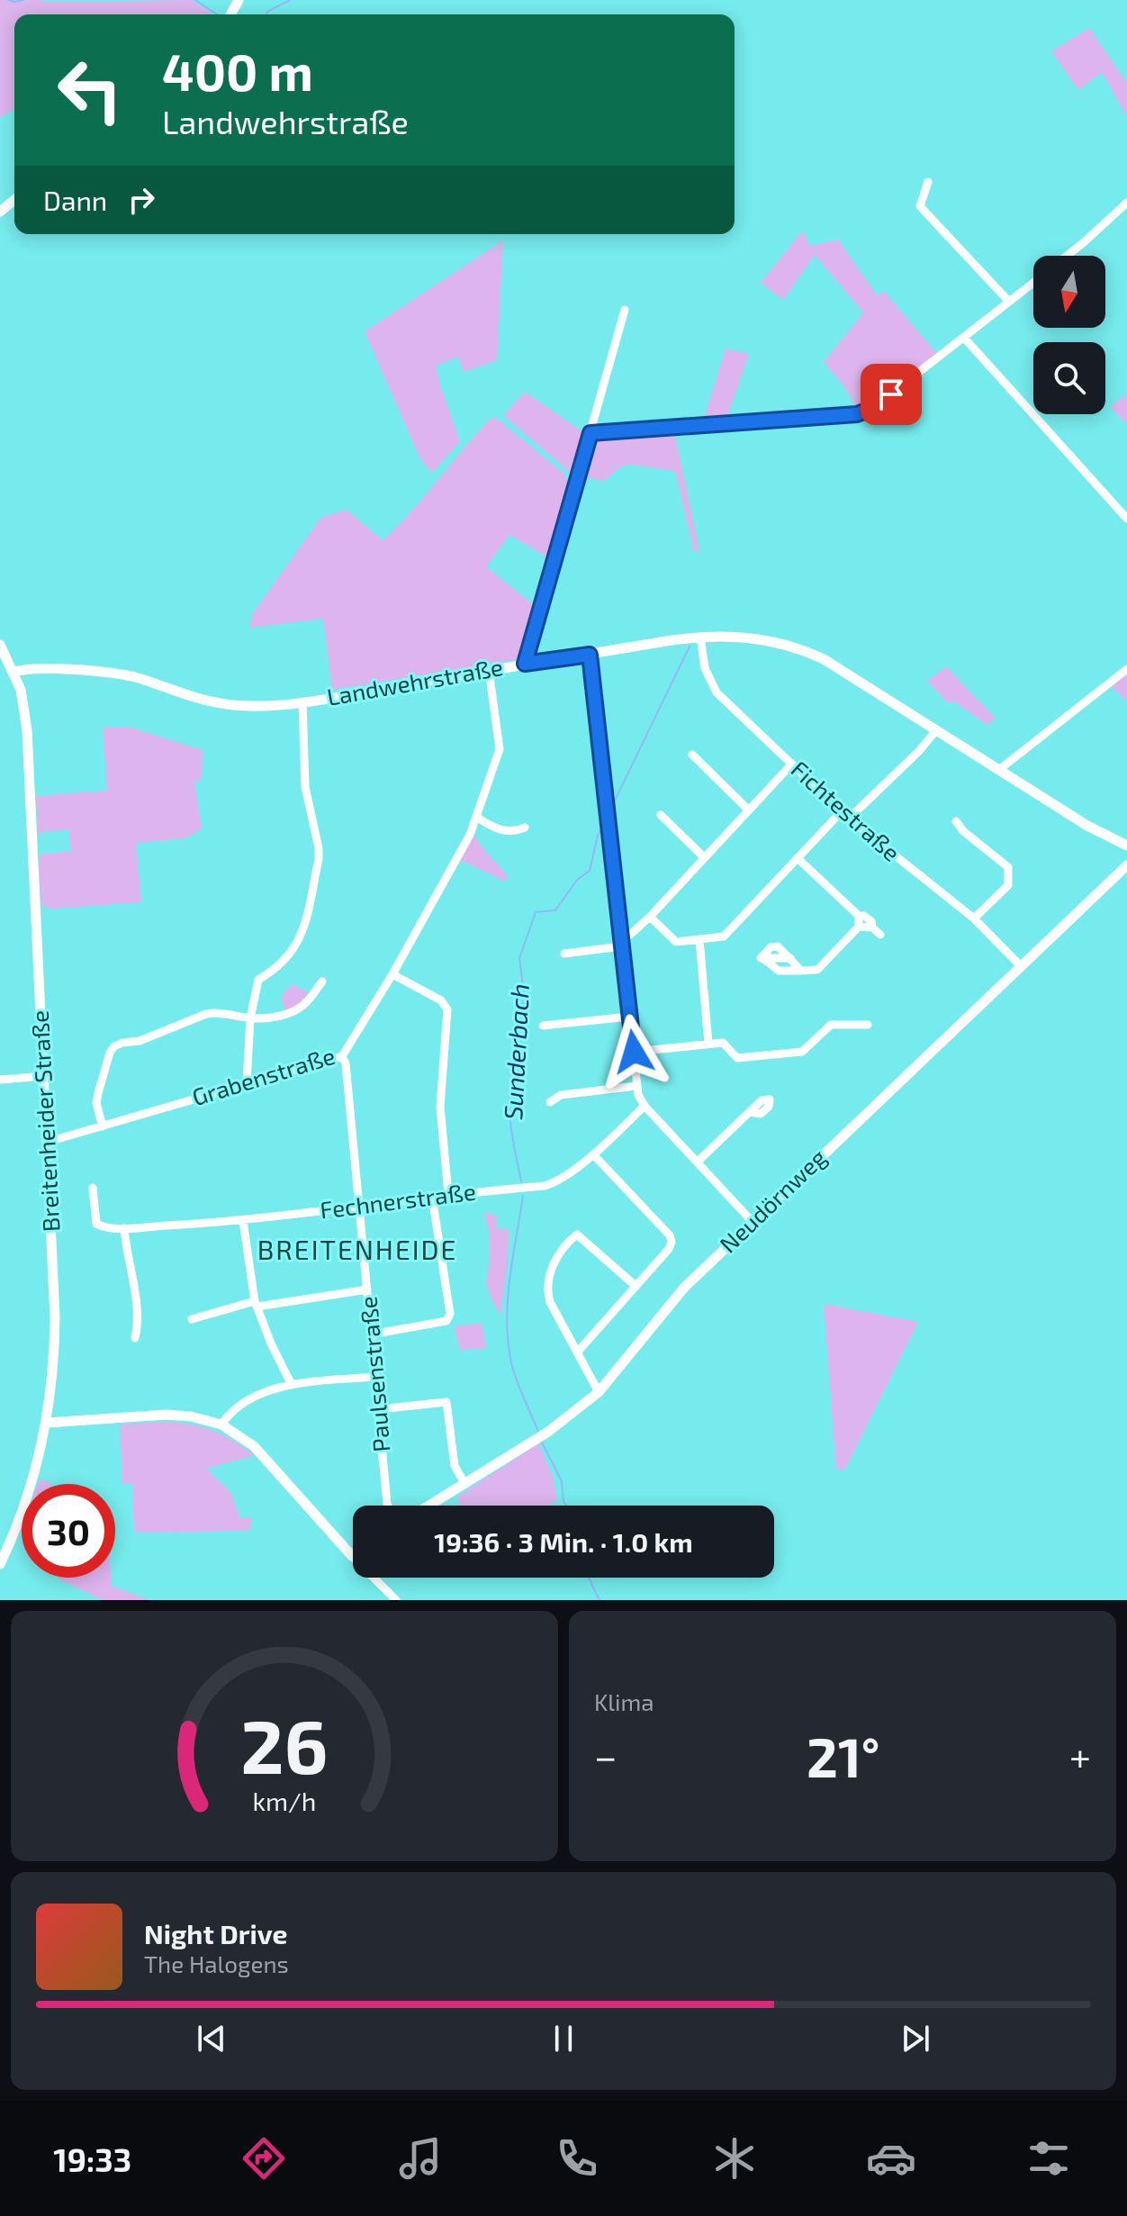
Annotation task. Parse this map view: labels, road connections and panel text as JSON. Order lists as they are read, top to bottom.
{
  "streets": {
    "street": [
      "Landwehrstraße",
      "Fichtestraße",
      "Grabenstraße",
      "Breitenheider Straße",
      "Fechnerstraße",
      "Neudörnweg",
      "Paulsenstraße"
    ]
  },
  "crossings": [
    ["Landwehrstraße", "Fichtestraße"],
    ["Landwehrstraße", "Grabenstraße"],
    ["Landwehrstraße", "Breitenheider Straße"],
    ["Fichtestraße", "Neudörnweg"],
    ["Grabenstraße", "Breitenheider Straße"],
    ["Grabenstraße", "Paulsenstraße"],
    ["Fechnerstraße", "Paulsenstraße"]
  ],
  "districts": ["BREITENHEIDE"],
  "water": ["Sunderbach"],
  "north": "bottom",
  "page": {
    "turn": ["400 m", "Landwehrstraße"],
    "then": "Dann",
    "limit": "30",
    "trip": "19:36 · 3 Min. · 1.0 km",
    "tile": "Klima",
    "heat": ["−", "21°", "+"],
    "song": ["Night Drive", "The Halogens"],
    "tabs": "19:33",
    "gauge": ["26", "km/h"]
  }
}
